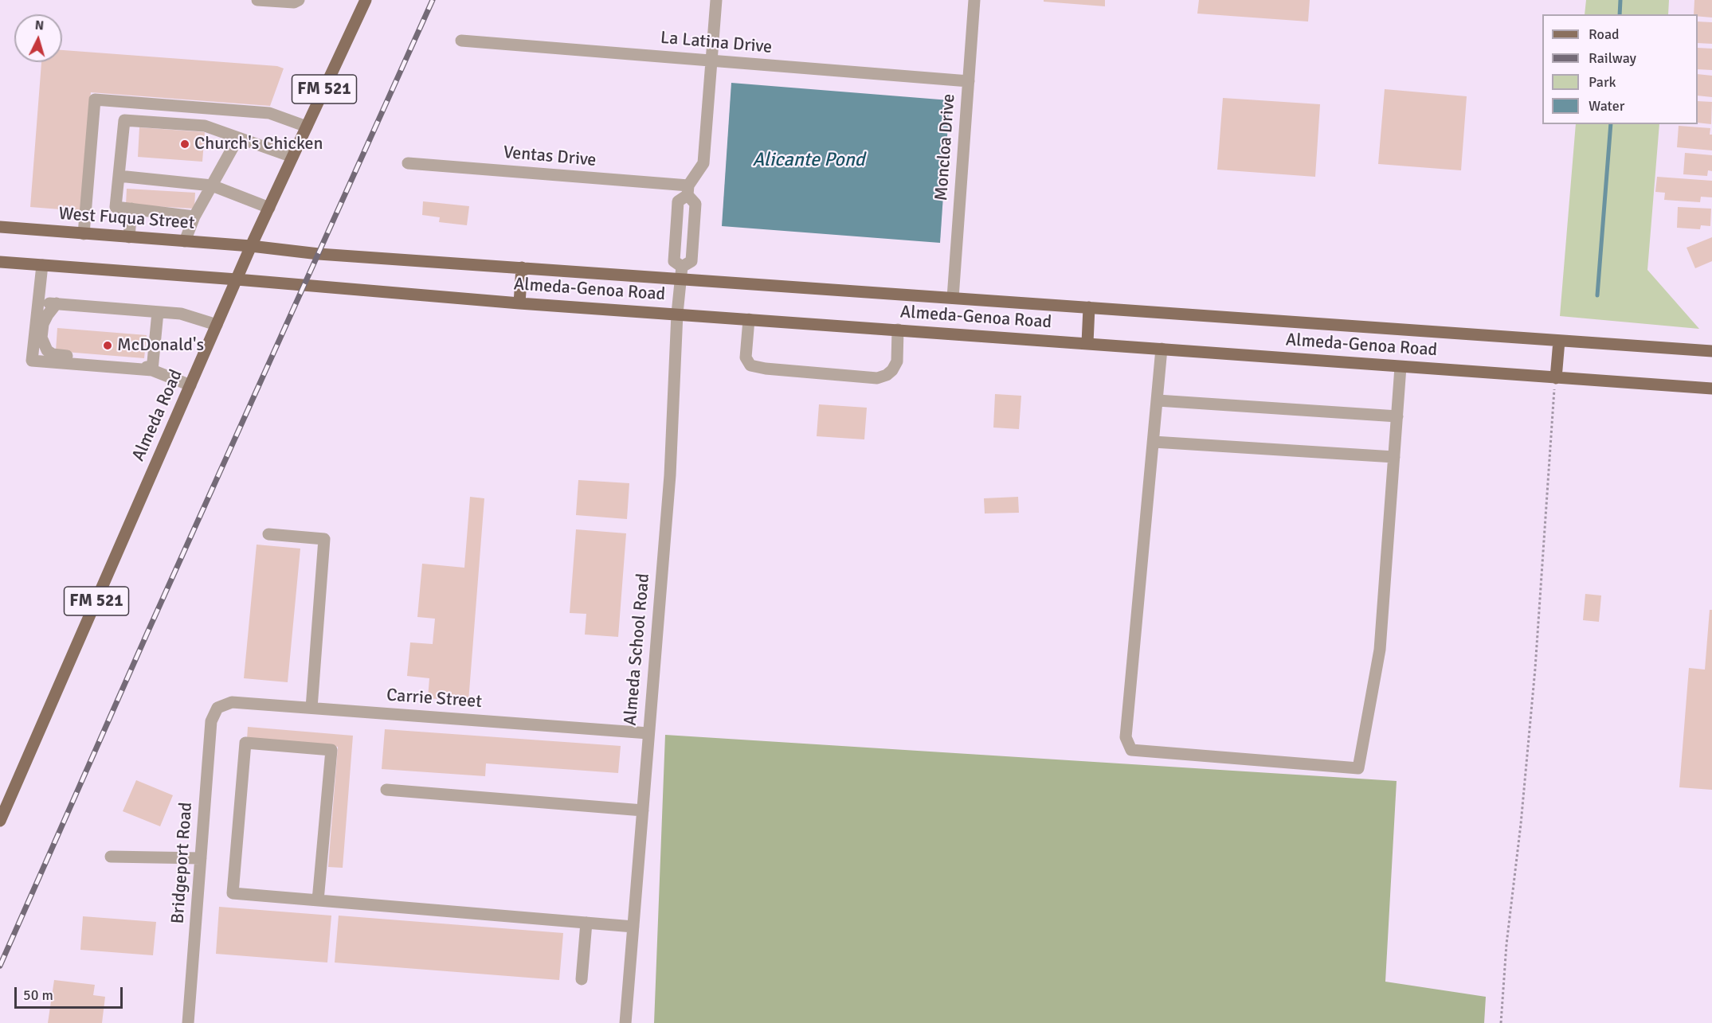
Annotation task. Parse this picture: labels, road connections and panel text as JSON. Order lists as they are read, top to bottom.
{
  "streets": {
    "main road": [
      "FM 521",
      "West Fuqua Street",
      "Almeda-Genoa Road",
      "Almeda Road"
    ],
    "street": [
      "La Latina Drive",
      "Moncloa Drive",
      "Ventas Drive",
      "Almeda School Road",
      "Carrie Street",
      "Bridgeport Road"
    ]
  },
  "crossings": [
    ["La Latina Drive", "Moncloa Drive"],
    ["Moncloa Drive", "Almeda-Genoa Road"],
    ["West Fuqua Street", "Almeda-Genoa Road"],
    ["West Fuqua Street", "Almeda Road"],
    ["Almeda-Genoa Road", "Almeda Road"],
    ["Almeda-Genoa Road", "Almeda School Road"],
    ["Almeda School Road", "Carrie Street"],
    ["Carrie Street", "Bridgeport Road"]
  ],
  "water": ["Alicante Pond"],
  "places": ["Church's Chicken", "McDonald's"],
  "legend": [
    "Road",
    "Railway",
    "Park",
    "Water"
  ],
  "scale_bar": "50 m",
  "north": "top"
}
